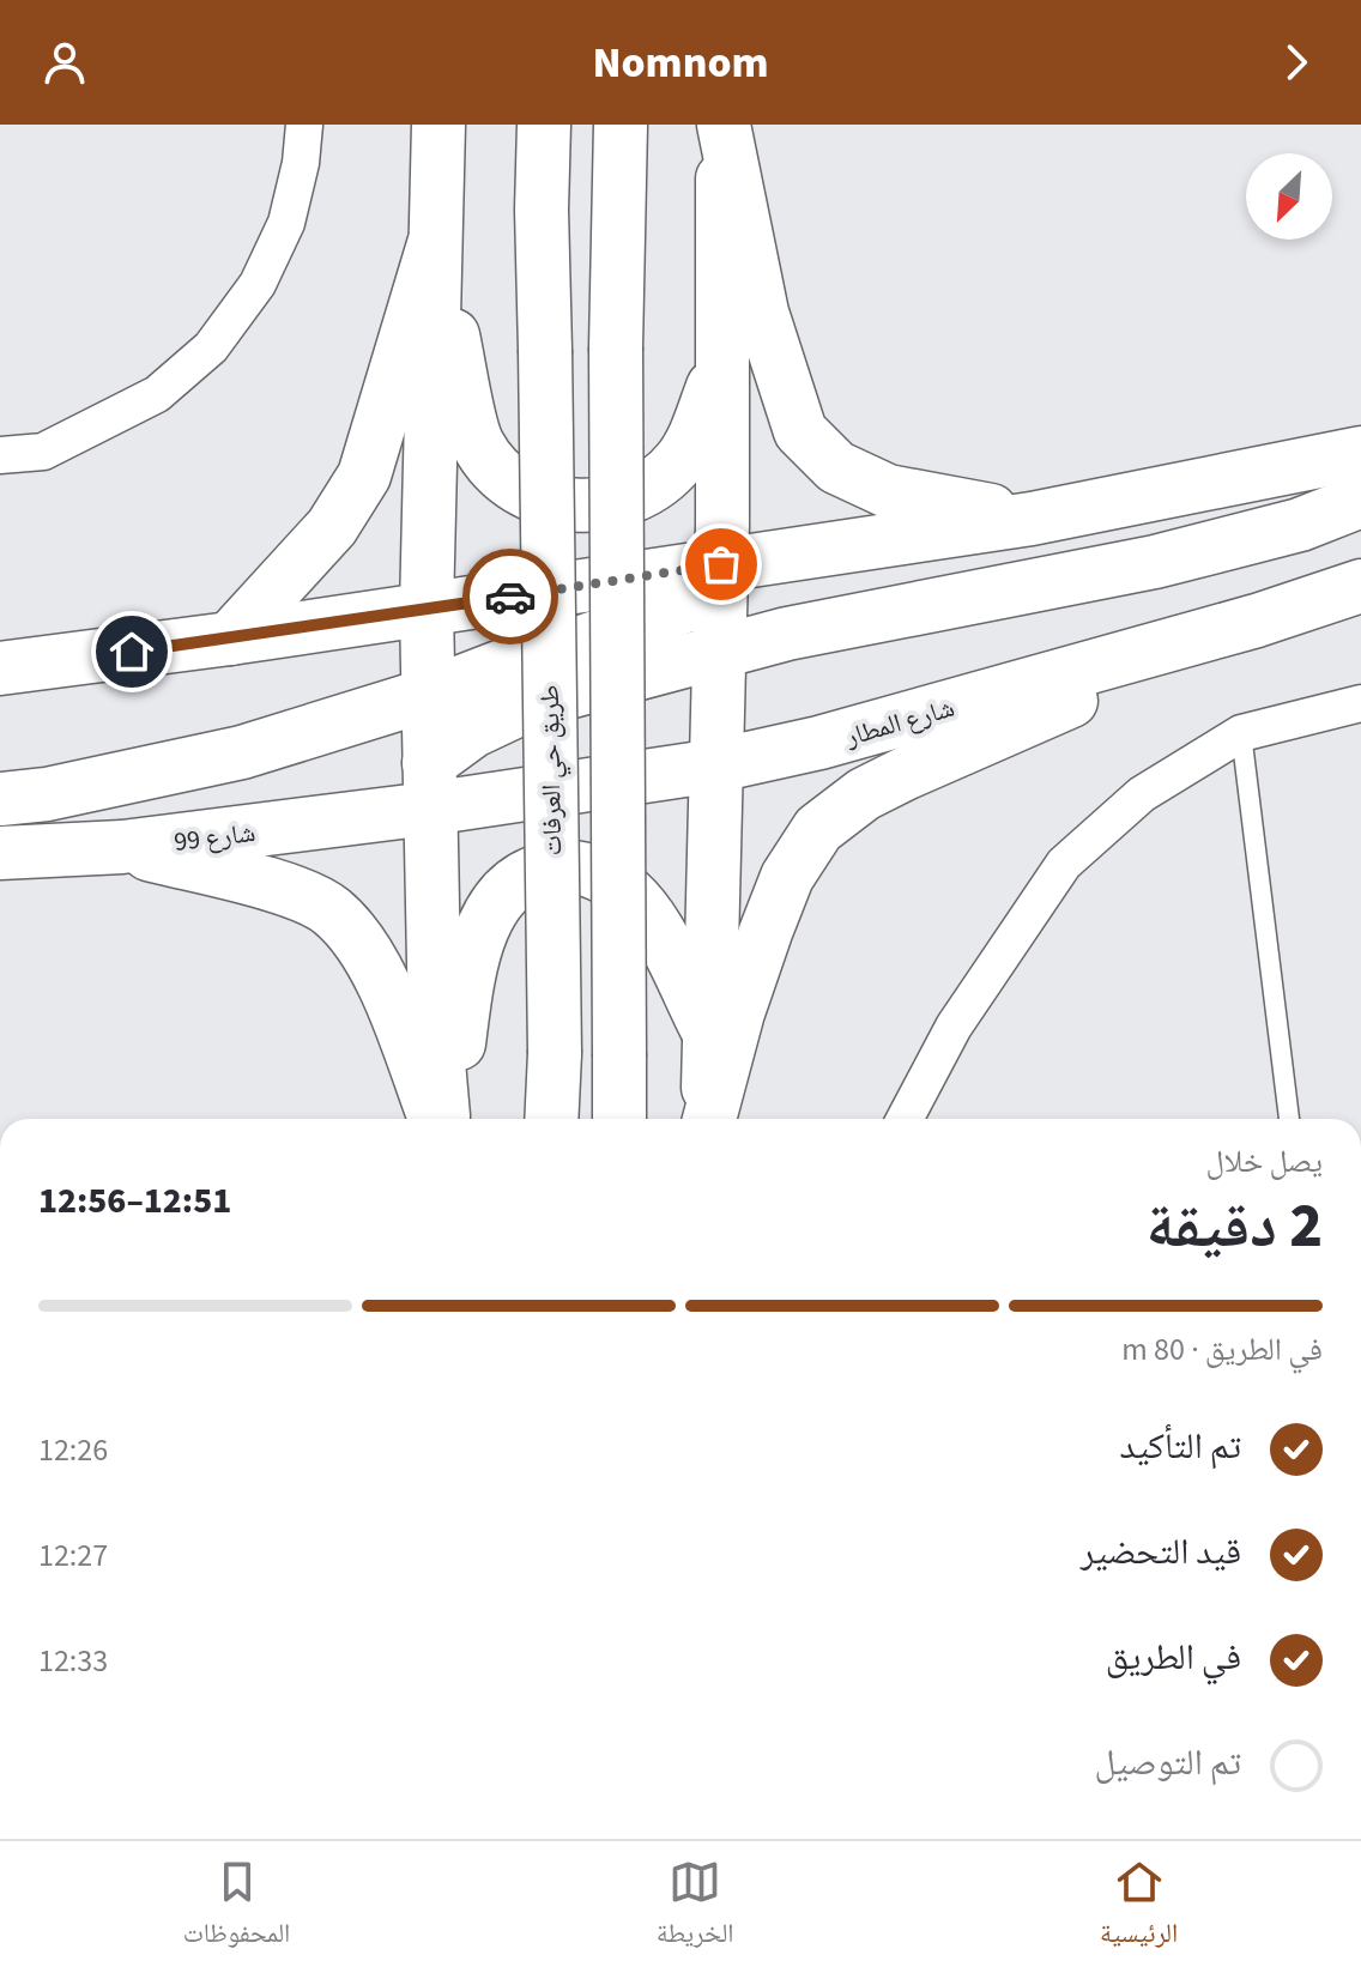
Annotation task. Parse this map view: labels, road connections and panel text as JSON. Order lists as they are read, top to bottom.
{
  "streets": {
    "main road": ["شارع المطار", "طريق حي العرفات", "99 شارع"]
  },
  "crossings": [
    ["شارع المطار", "99 شارع"]
  ],
  "north": "bottom left",
  "page": {
    "header": "Nomnom",
    "heading": ["2 دقيقة", "يصل خلال", "12:51–12:56"],
    "bar": "في الطريق · 80 m",
    "list": [
      ["تم التأكيد", "12:26"],
      ["قيد التحضير", "12:27"],
      ["في الطريق", "12:33"],
      "تم التوصيل"
    ],
    "tabs": ["الرئيسية", "الخريطة", "المحفوظات"]
  }
}
